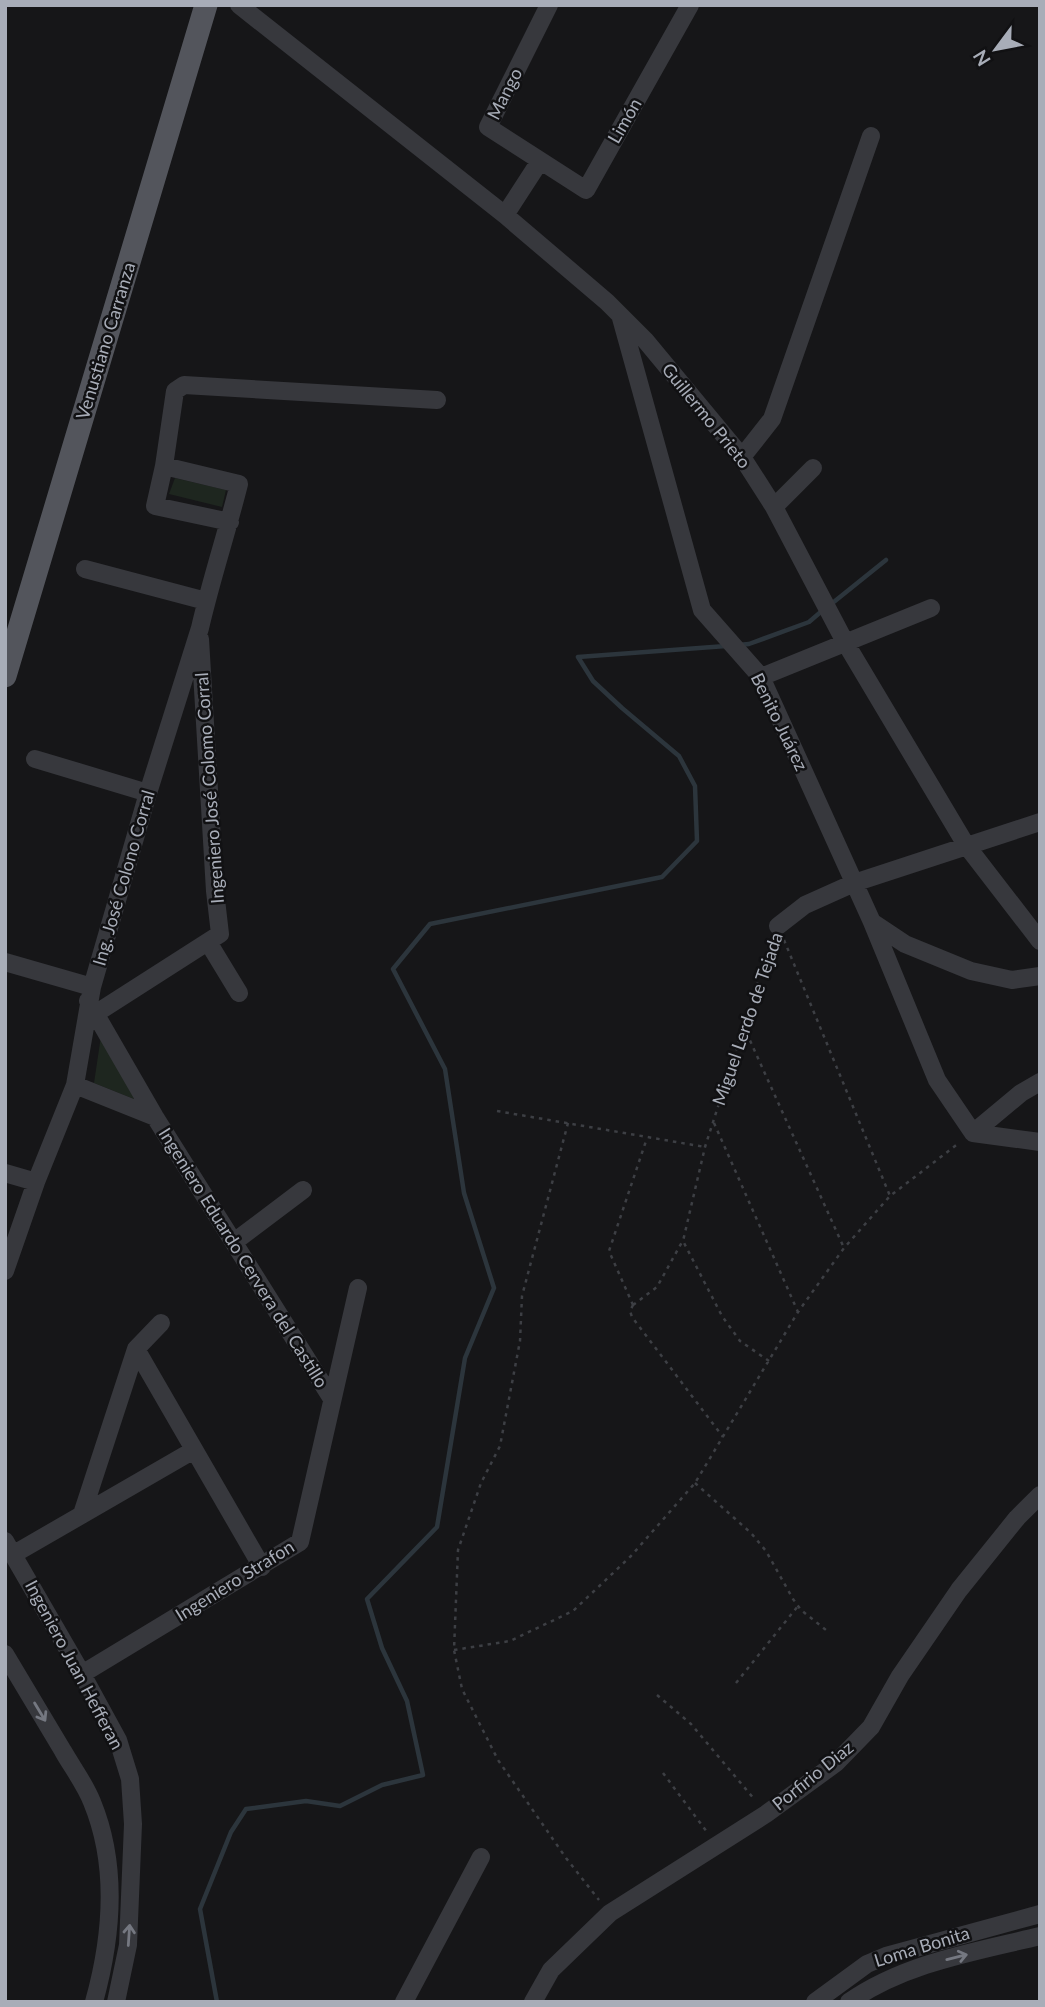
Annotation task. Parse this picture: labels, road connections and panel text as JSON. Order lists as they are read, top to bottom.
{
  "streets": {
    "main road": ["Venustiano Carranza"],
    "street": [
      "Mango",
      "Limón",
      "Guillermo Prieto",
      "Benito Juárez",
      "Ingeniero José Colomo Corral",
      "Ing. José Colono Corral",
      "Miguel Lerdo de Tejada",
      "Ingeniero Eduardo Cervera del Castillo",
      "Ingeniero Strafon",
      "Ingeniero Juan Hefferan",
      "Porfirio Diaz",
      "Loma Bonita"
    ]
  },
  "crossings": [
    ["Mango", "Limón"],
    ["Guillermo Prieto", "Benito Juárez"],
    ["Guillermo Prieto", "Miguel Lerdo de Tejada"],
    ["Benito Juárez", "Miguel Lerdo de Tejada"],
    ["Ingeniero José Colomo Corral", "Ing. José Colono Corral"],
    ["Ing. José Colono Corral", "Ingeniero Eduardo Cervera del Castillo"],
    ["Ingeniero Eduardo Cervera del Castillo", "Ingeniero Strafon"],
    ["Ingeniero Strafon", "Ingeniero Juan Hefferan"]
  ],
  "north": "bottom left"
}
